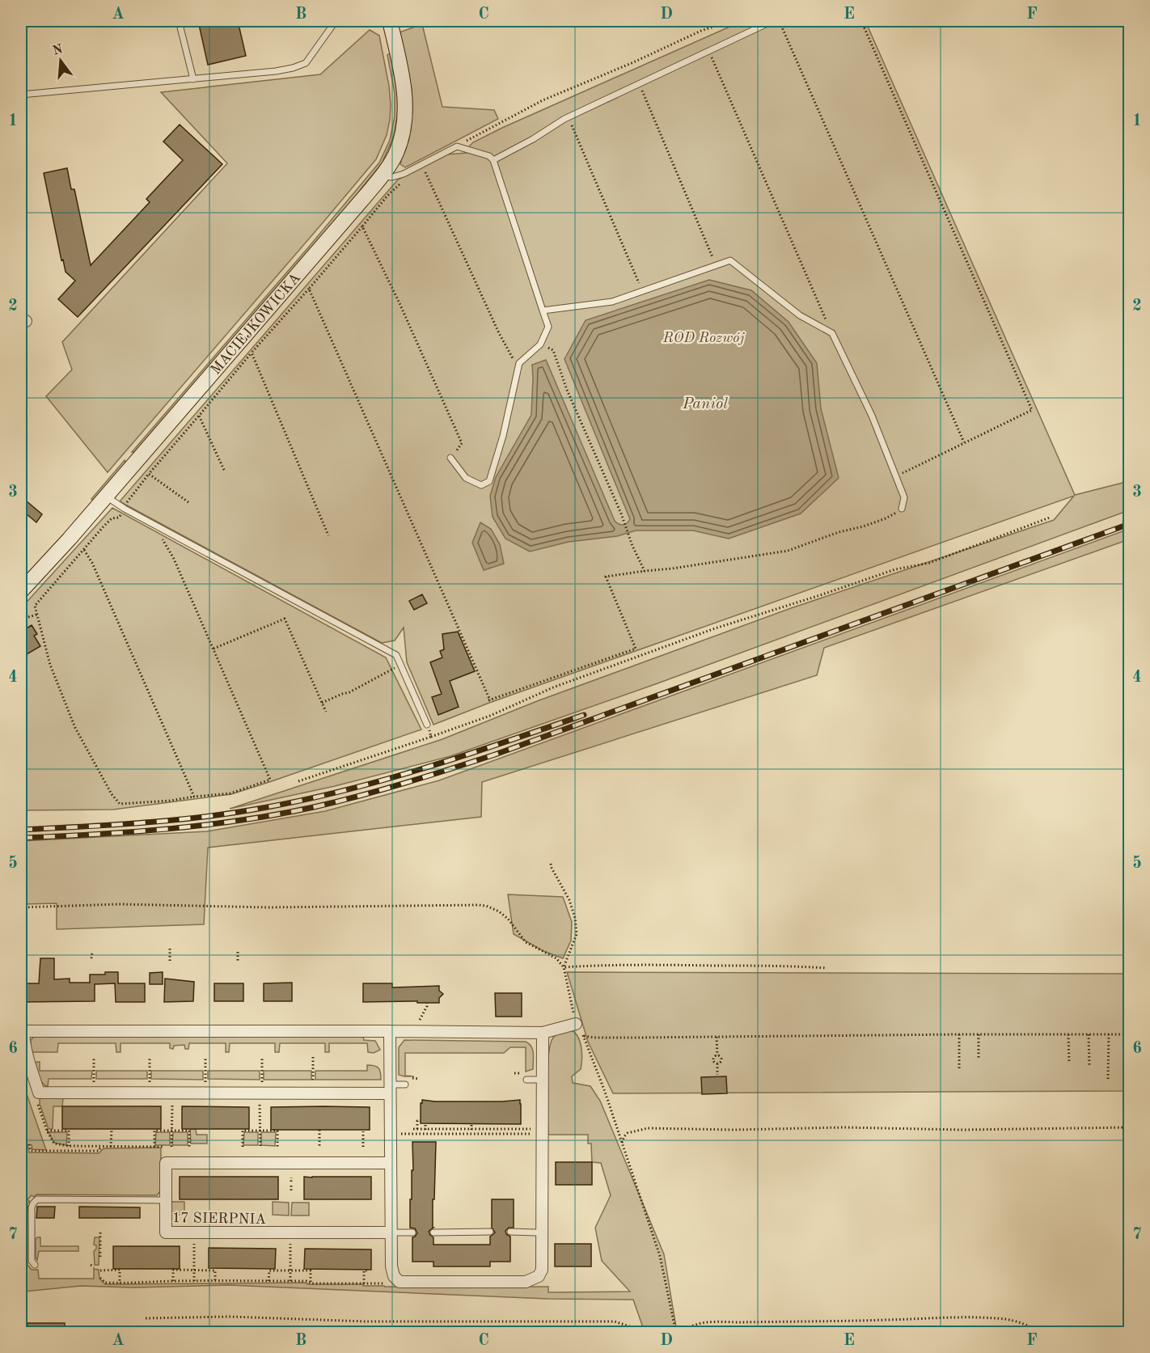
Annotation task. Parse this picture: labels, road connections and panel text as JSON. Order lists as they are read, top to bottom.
{
  "streets": {
    "street": ["MACIEJKOWICKA", "17 SIERPNIA"]
  },
  "water": ["Paniol"],
  "parks": ["ROD Rozwój"],
  "north": "top",
  "grid": {
    "columns": [
      "A",
      "B",
      "C",
      "D",
      "E",
      "F"
    ],
    "rows": [
      "1",
      "2",
      "3",
      "4",
      "5",
      "6",
      "7"
    ]
  }
}
